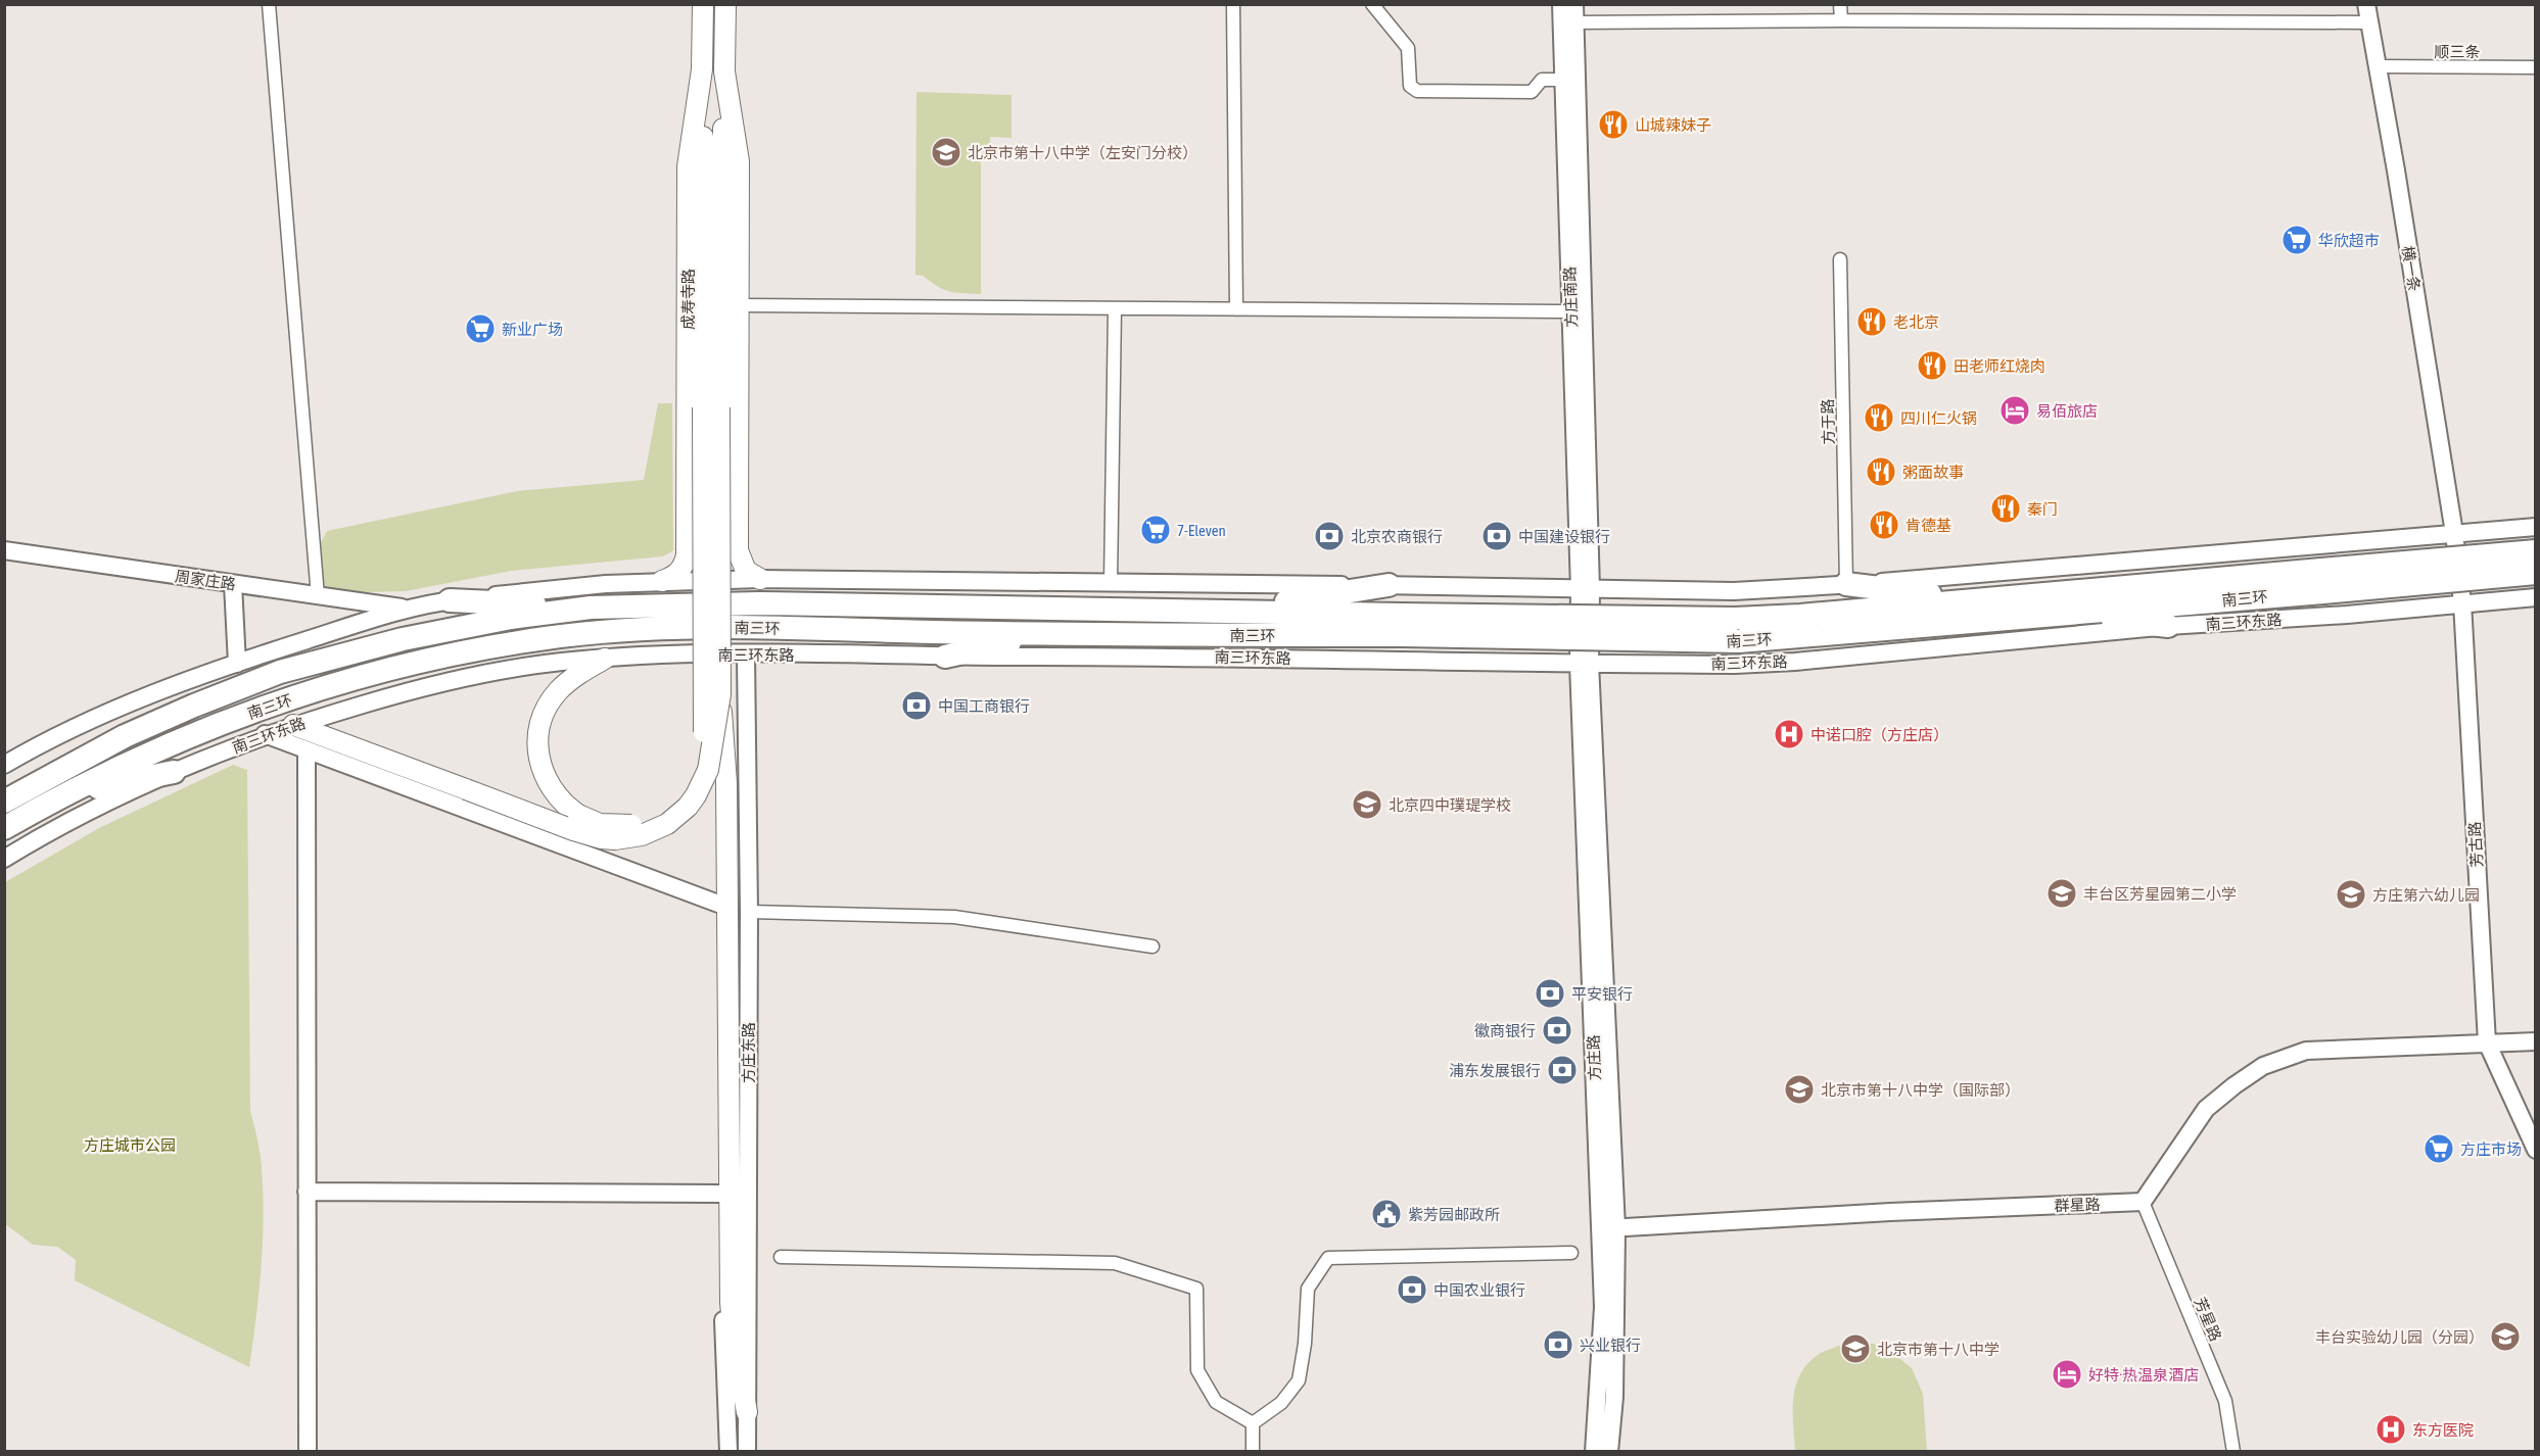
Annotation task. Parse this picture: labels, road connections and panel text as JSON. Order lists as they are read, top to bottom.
{
  "streets": {
    "highway": ["南三环"],
    "main road": ["成寿寺路"],
    "street": [
      "顺三条",
      "横一条",
      "方庄南路",
      "方于路",
      "周家庄路",
      "南三环东路",
      "芳古路",
      "方庄东路",
      "方庄路",
      "群星路",
      "芳星路"
    ]
  },
  "crossings": [
    ["顺三条", "横一条"],
    ["横一条", "南三环东路"],
    ["横一条", "芳古路"],
    ["方庄南路", "方庄路"],
    ["南三环东路", "芳古路"],
    ["南三环东路", "方庄东路"],
    ["南三环东路", "方庄路"],
    ["方庄路", "群星路"],
    ["群星路", "芳星路"]
  ],
  "parks": ["方庄城市公园"],
  "places": {
    "restaurant": [
      "山城辣妹子",
      "老北京",
      "田老师红烧肉",
      "四川仁火锅",
      "粥面故事",
      "秦门",
      "肯德基"
    ],
    "school or university": [
      "北京市第十八中学（左安门分校）",
      "北京四中璞瑅学校",
      "丰台区芳星园第二小学",
      "方庄第六幼儿园",
      "北京市第十八中学（国际部）",
      "丰台实验幼儿园（分园）",
      "北京市第十八中学"
    ],
    "supermarket": [
      "华欣超市",
      "新业广场",
      "7-Eleven",
      "方庄市场"
    ],
    "hotel": ["易佰旅店", "好特·热温泉酒店"],
    "bank": [
      "北京农商银行",
      "中国建设银行",
      "中国工商银行",
      "平安银行",
      "徽商银行",
      "浦东发展银行",
      "中国农业银行",
      "兴业银行"
    ],
    "hospital": ["中诺口腔（方庄店）", "东方医院"],
    "public building": ["紫芳园邮政所"]
  }
}
